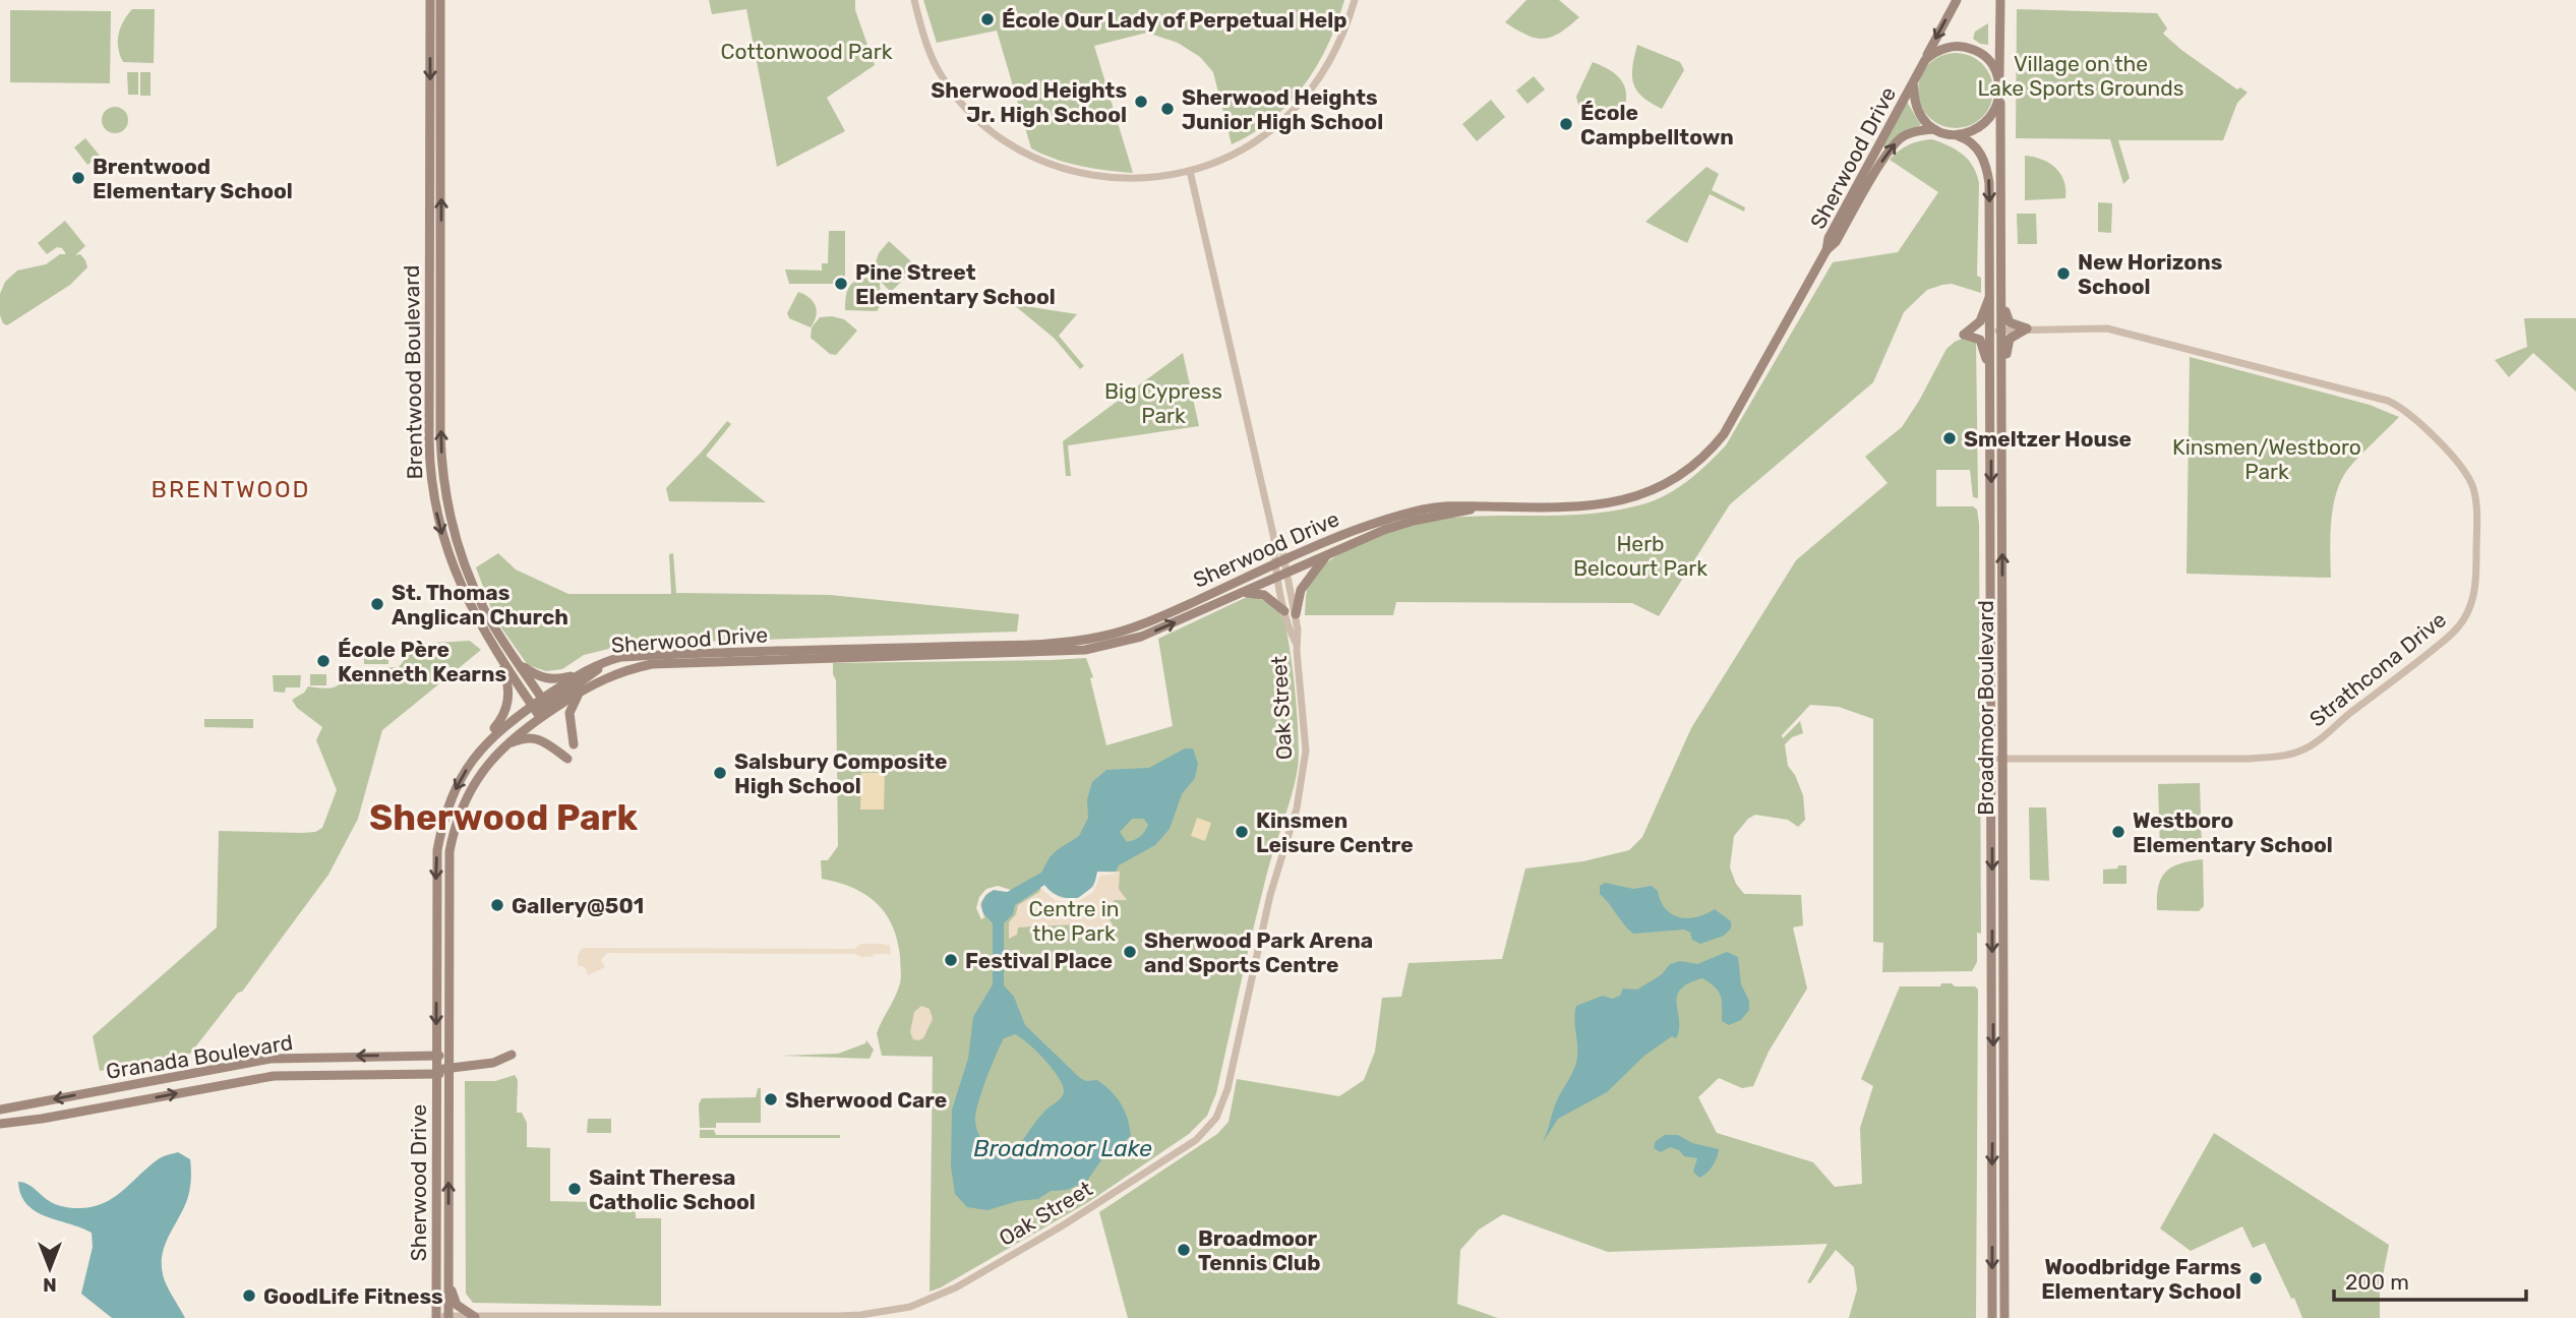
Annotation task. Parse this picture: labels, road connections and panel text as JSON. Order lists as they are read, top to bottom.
{
  "streets": {
    "main road": [
      "Sherwood Drive",
      "Brentwood Boulevard",
      "Broadmoor Boulevard",
      "Granada Boulevard"
    ],
    "street": ["Strathcona Drive", "Oak Street"]
  },
  "crossings": [
    ["Sherwood Drive", "Brentwood Boulevard"],
    ["Sherwood Drive", "Oak Street"],
    ["Sherwood Drive", "Broadmoor Boulevard"],
    ["Sherwood Drive", "Granada Boulevard"],
    ["Strathcona Drive", "Broadmoor Boulevard"]
  ],
  "districts": ["BRENTWOOD", "Sherwood Park"],
  "water": ["Broadmoor Lake"],
  "parks": [
    "Cottonwood Park",
    "Village on the Lake Sports Grounds",
    "Big Cypress Park",
    "Kinsmen/Westboro Park",
    "Herb Belcourt Park",
    "Centre in the Park"
  ],
  "places": [
    "École Our Lady of Perpetual Help",
    "Sherwood Heights Jr. High School",
    "Sherwood Heights Junior High School",
    "École Campbelltown",
    "Brentwood Elementary School",
    "New Horizons School",
    "Pine Street Elementary School",
    "Smeltzer House",
    "St. Thomas Anglican Church",
    "École Père Kenneth Kearns",
    "Salsbury Composite High School",
    "Kinsmen Leisure Centre",
    "Westboro Elementary School",
    "Gallery@501",
    "Sherwood Park Arena and Sports Centre",
    "Festival Place",
    "Sherwood Care",
    "Saint Theresa Catholic School",
    "Broadmoor Tennis Club",
    "Woodbridge Farms Elementary School",
    "GoodLife Fitness"
  ],
  "scale_bar": "200 m",
  "north": "bottom"
}
